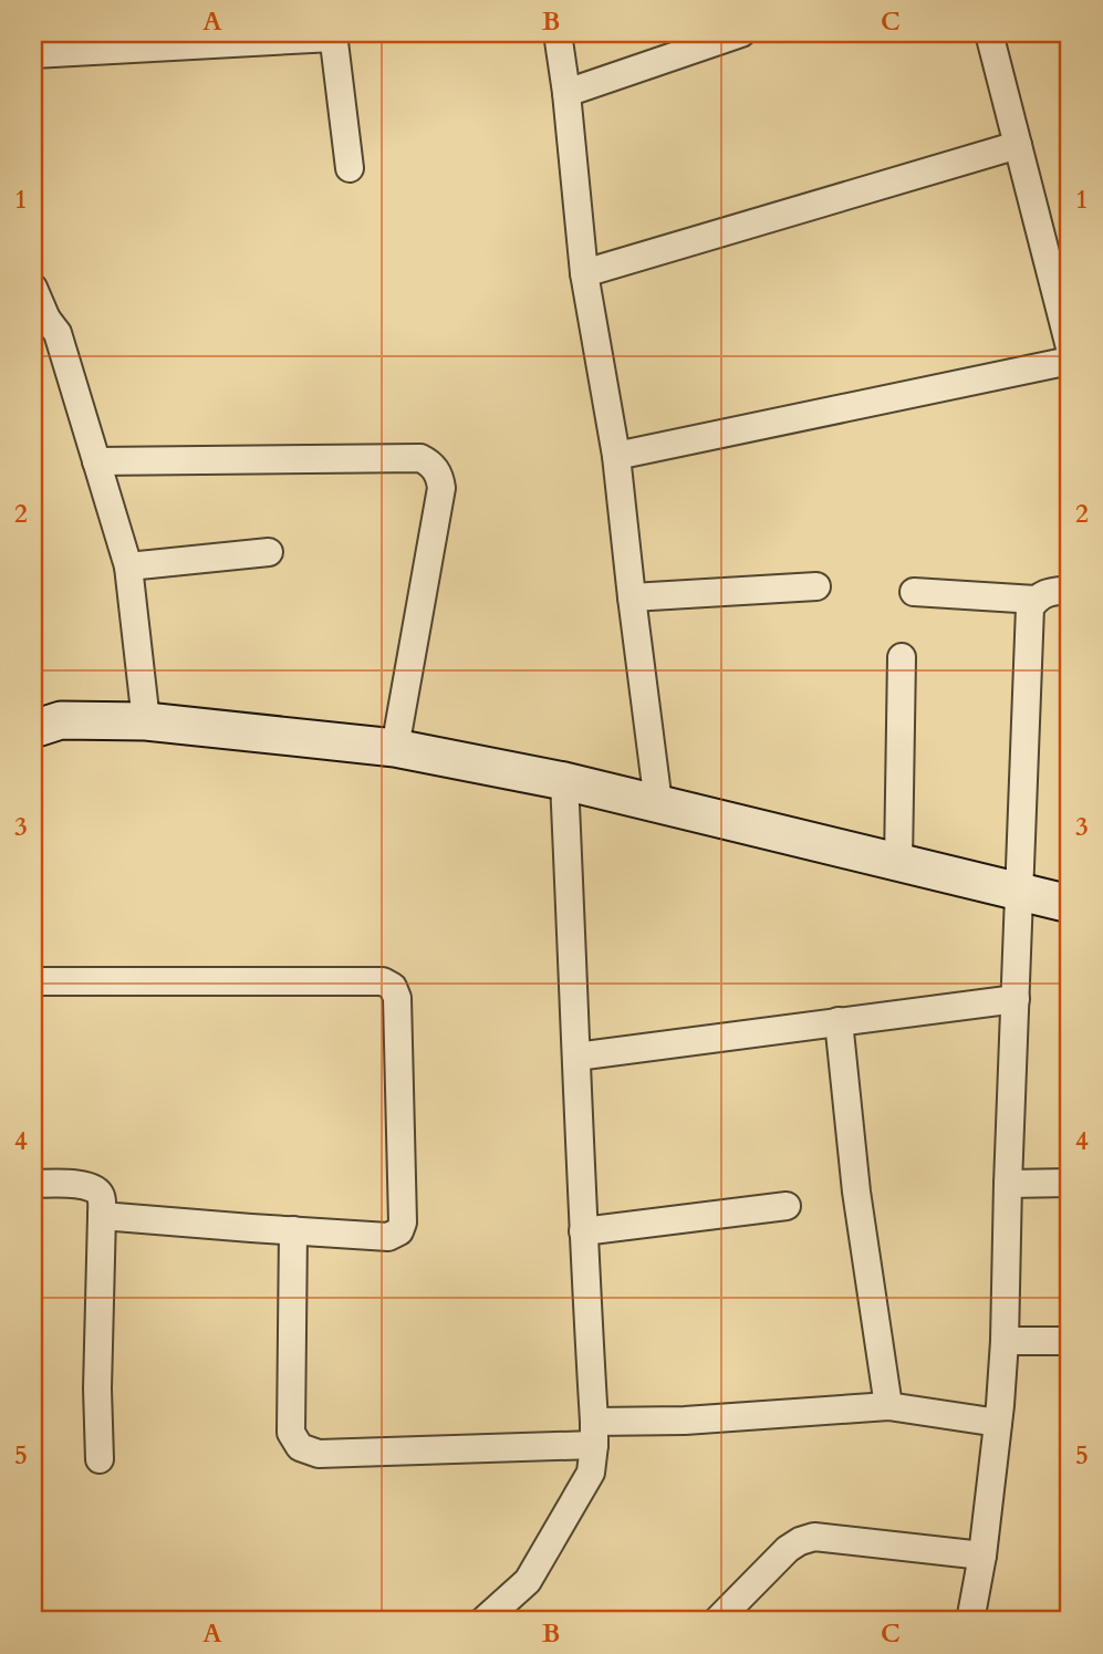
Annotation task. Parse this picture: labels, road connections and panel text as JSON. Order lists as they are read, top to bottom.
{
  "grid": {
    "columns": ["A", "B", "C"],
    "rows": [
      "1",
      "2",
      "3",
      "4",
      "5"
    ]
  }
}
